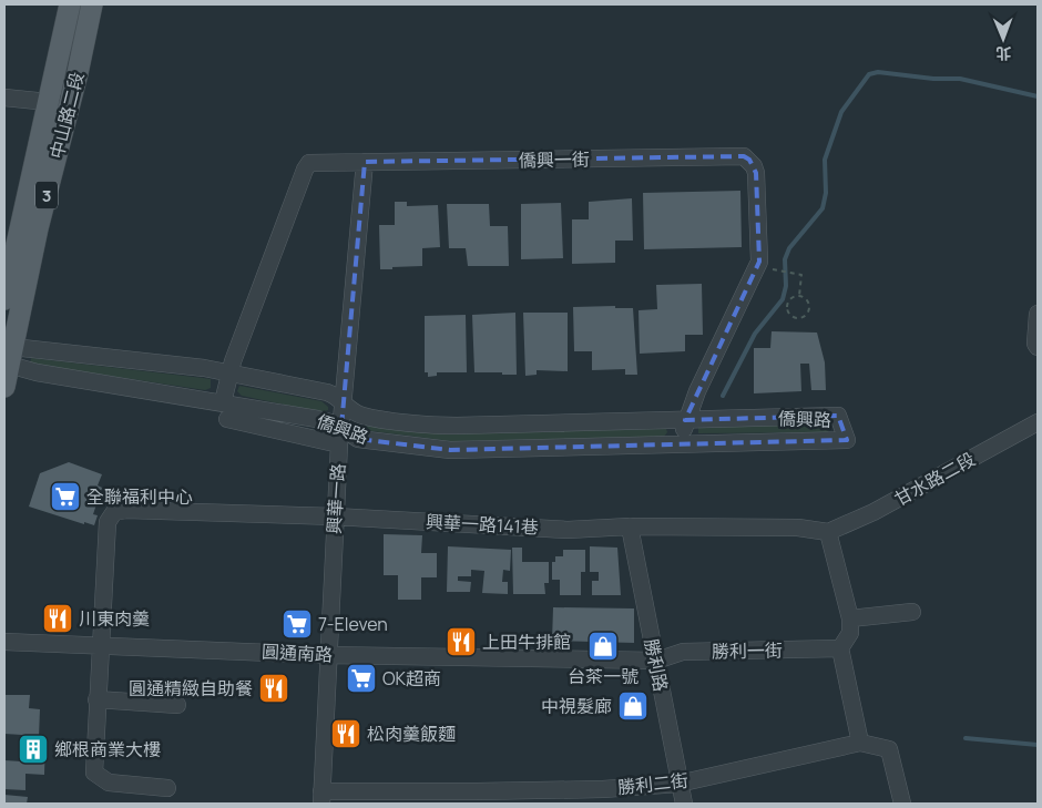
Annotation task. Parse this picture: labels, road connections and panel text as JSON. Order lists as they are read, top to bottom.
{
  "streets": {
    "main road": ["中山路二段", "3"],
    "street": [
      "僑興一街",
      "僑興路",
      "甘水路二段",
      "興華一路",
      "興華一路141巷",
      "勝利一街",
      "圓通南路",
      "勝利路",
      "勝利二街"
    ]
  },
  "crossings": [
    ["中山路二段", "僑興路"],
    ["僑興一街", "僑興路"],
    ["僑興一街", "興華一路"],
    ["僑興路", "興華一路"],
    ["甘水路二段", "興華一路141巷"],
    ["興華一路", "興華一路141巷"],
    ["興華一路", "圓通南路"],
    ["興華一路", "勝利二街"],
    ["興華一路141巷", "圓通南路"],
    ["興華一路141巷", "勝利路"],
    ["勝利一街", "圓通南路"],
    ["勝利一街", "勝利路"],
    ["圓通南路", "勝利路"],
    ["勝利路", "勝利二街"]
  ],
  "places": {
    "supermarket": ["全聯福利中心", "7-Eleven", "OK超商"],
    "restaurant": [
      "川東肉羹",
      "上田牛排館",
      "圓通精緻自助餐",
      "松肉羹飯麵"
    ],
    "shop": ["台茶一號", "中視髮廊"],
    "building": ["鄉根商業大樓"]
  },
  "north": "bottom"
}
